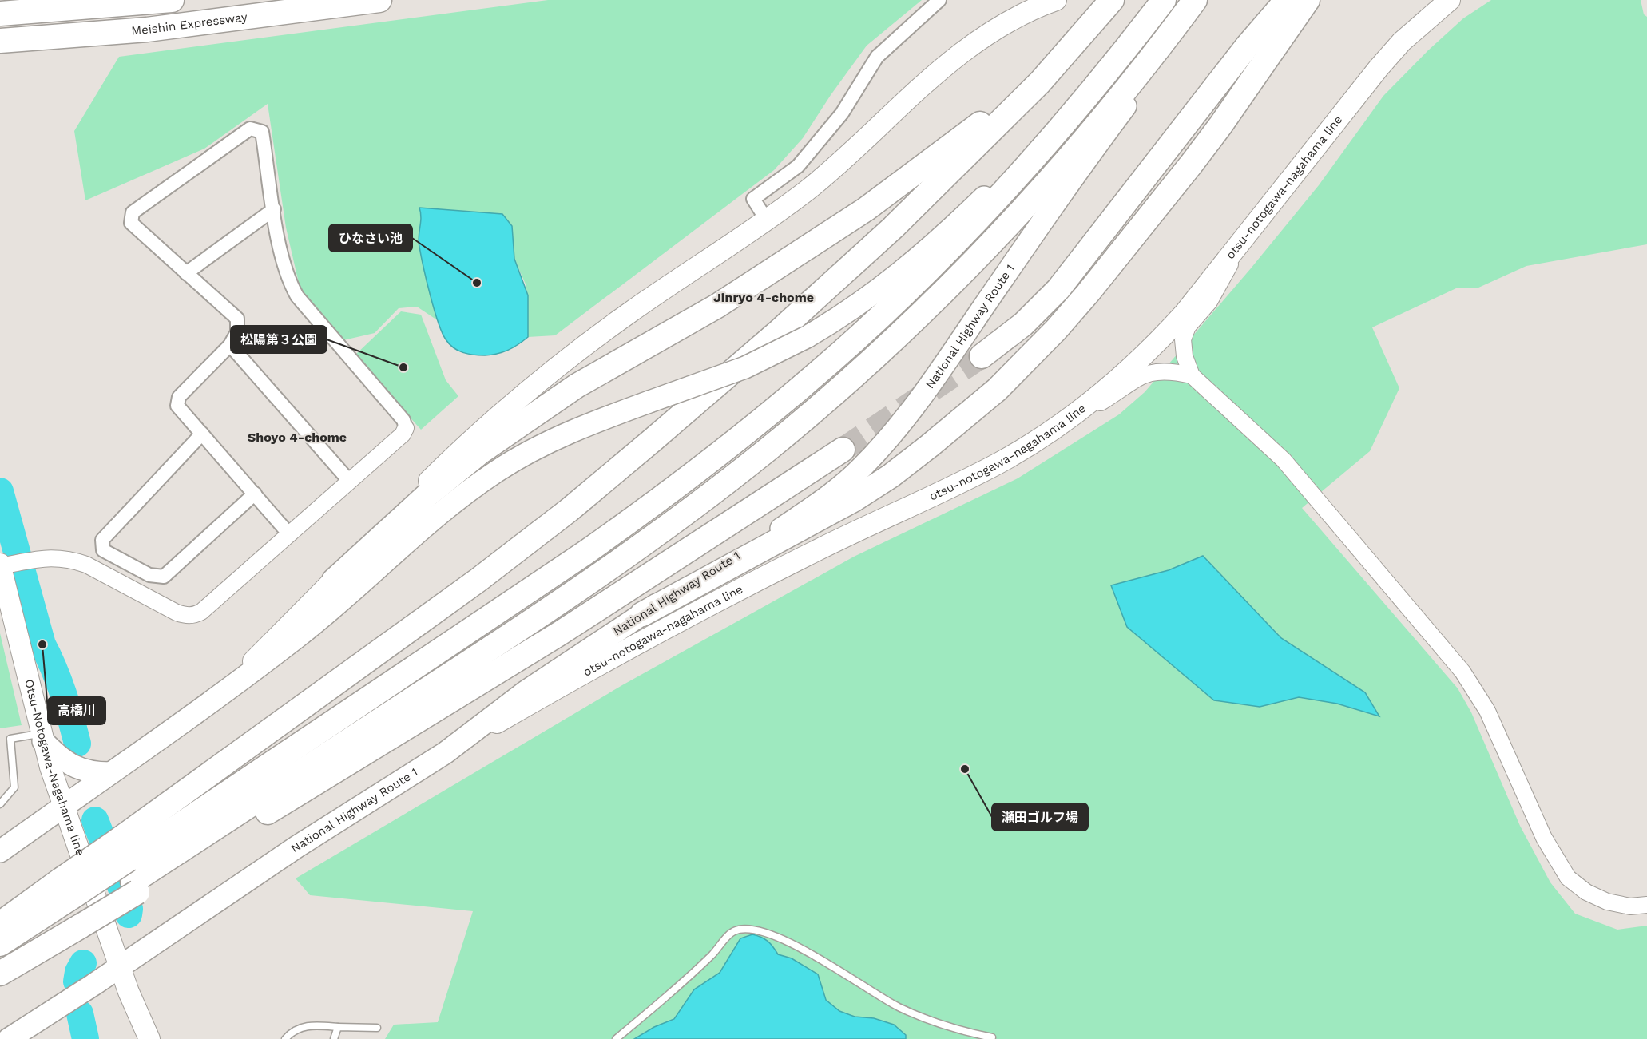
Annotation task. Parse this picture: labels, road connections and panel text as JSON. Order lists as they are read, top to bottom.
{
  "streets": {
    "highway": ["Meishin Expressway", "National Highway Route 1"],
    "main road": ["otsu-notogawa-nagahama line", "Otsu-Notogawa-Nagahama line"]
  },
  "crossings": [
    ["otsu-notogawa-nagahama line", "National Highway Route 1"],
    ["National Highway Route 1", "Otsu-Notogawa-Nagahama line"]
  ],
  "districts": ["Jinryo 4-chome", "Shoyo 4-chome"],
  "places": [
    "ひなさい池",
    "松陽第３公園",
    "高橋川",
    "瀬田ゴルフ場"
  ]
}
